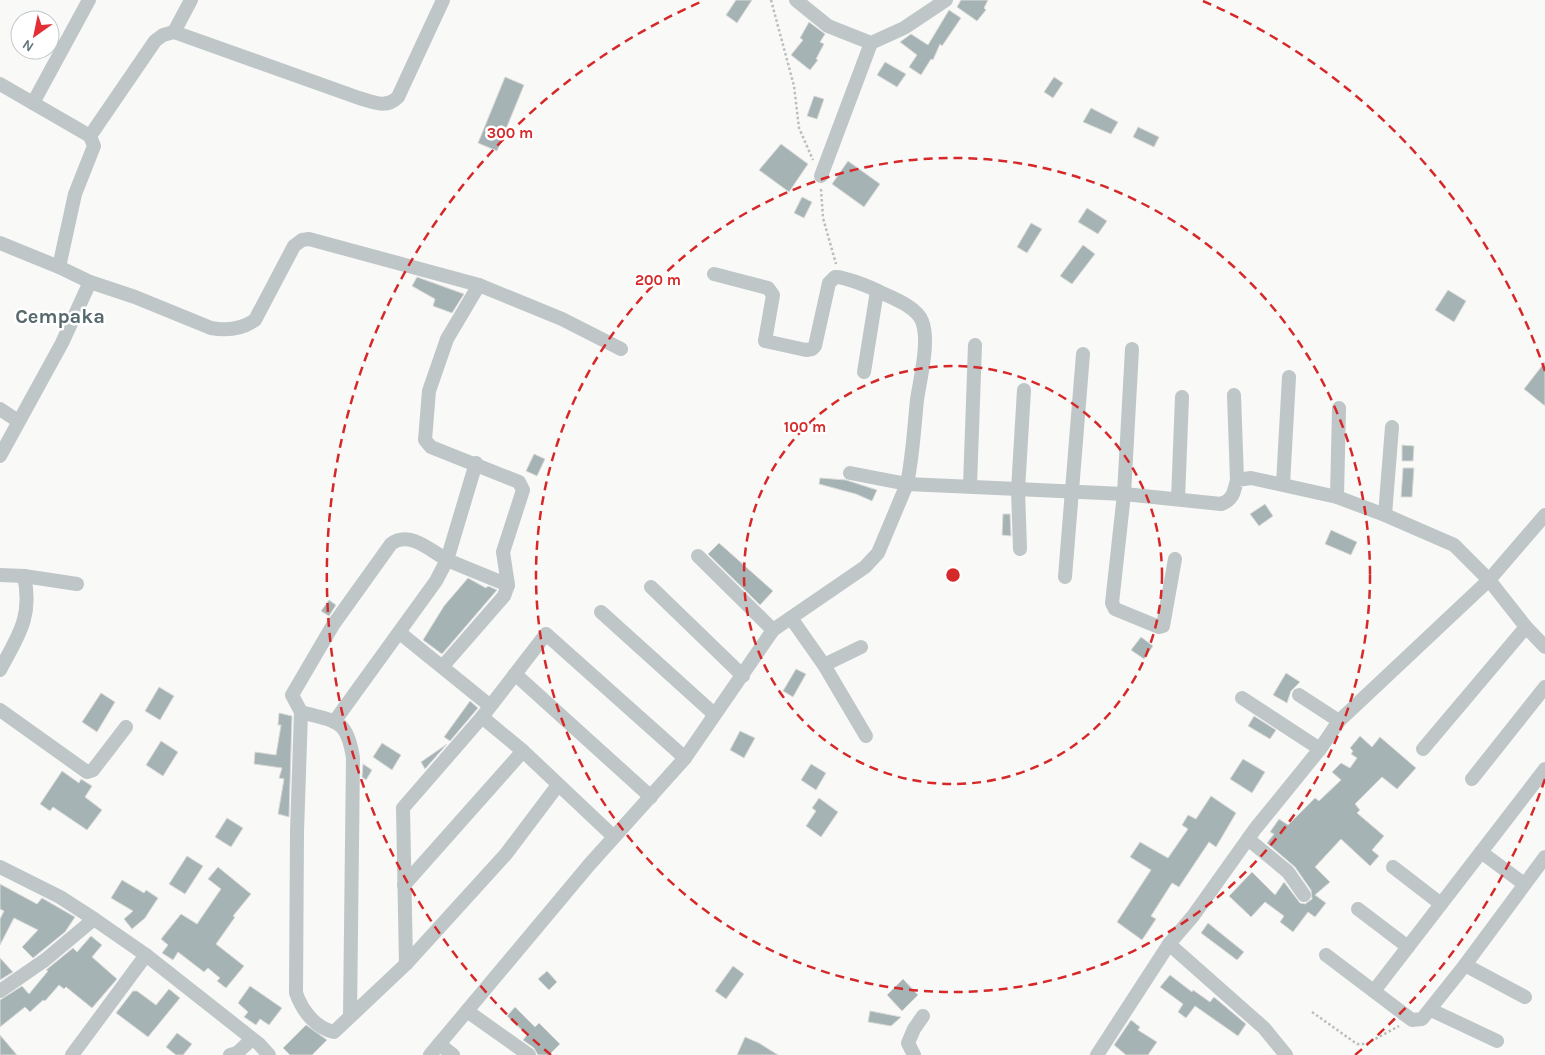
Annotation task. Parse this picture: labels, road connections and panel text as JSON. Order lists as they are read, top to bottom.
{
  "districts": ["Cempaka"],
  "north": "bottom left",
  "rings": ["300 m", "200 m", "100 m"]
}
